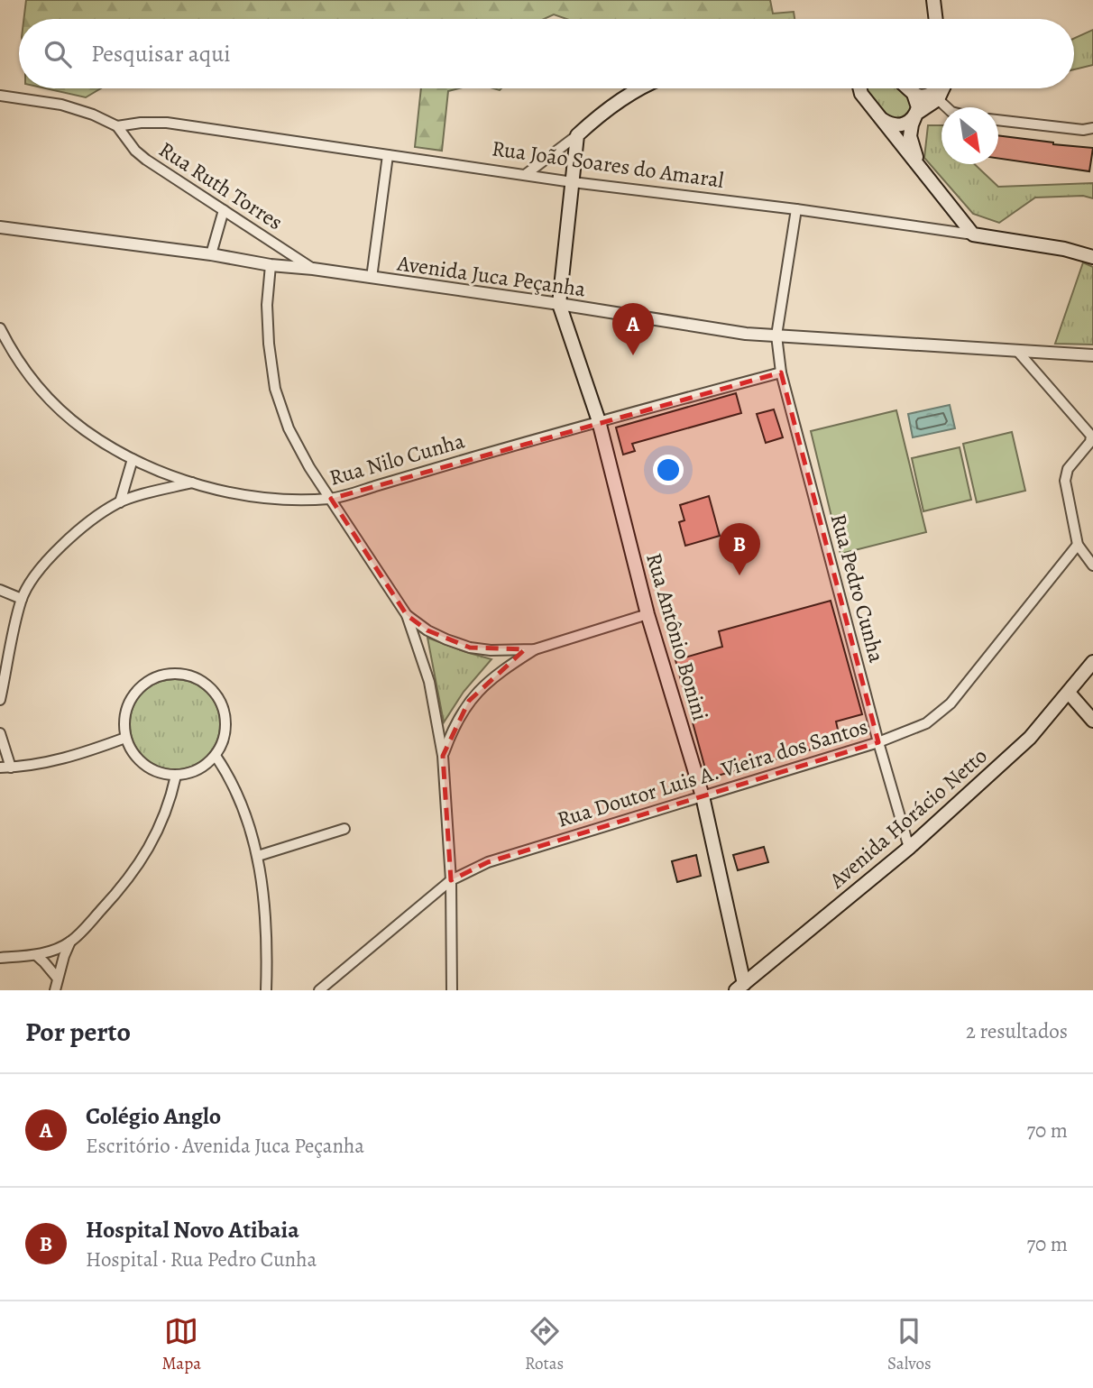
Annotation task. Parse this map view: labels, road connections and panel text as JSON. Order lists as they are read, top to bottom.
{
  "streets": {
    "main road": ["Rua João Soares do Amaral", "Rua Antônio Bonini", "Avenida Horácio Netto"],
    "street": [
      "Rua Ruth Torres",
      "Avenida Juca Peçanha",
      "Rua Nilo Cunha",
      "Rua Pedro Cunha",
      "Rua Doutor Luis A. Vieira dos Santos"
    ]
  },
  "crossings": [
    ["Rua João Soares do Amaral", "Rua Ruth Torres"],
    ["Rua João Soares do Amaral", "Rua Pedro Cunha"],
    ["Rua Ruth Torres", "Avenida Juca Peçanha"],
    ["Avenida Juca Peçanha", "Rua Pedro Cunha"],
    ["Avenida Juca Peçanha", "Rua Antônio Bonini"],
    ["Rua Nilo Cunha", "Rua Pedro Cunha"],
    ["Rua Nilo Cunha", "Rua Antônio Bonini"],
    ["Rua Pedro Cunha", "Rua Doutor Luis A. Vieira dos Santos"],
    ["Rua Pedro Cunha", "Avenida Horácio Netto"],
    ["Rua Antônio Bonini", "Rua Doutor Luis A. Vieira dos Santos"],
    ["Rua Antônio Bonini", "Avenida Horácio Netto"]
  ],
  "north": "bottom right",
  "page": {
    "search": "Pesquisar aqui",
    "pins": ["A", "B"],
    "heading": ["Por perto", "2 resultados"],
    "list": [
      {
        "mark": "A",
        "name": "Colégio Anglo",
        "note": "Escritório · Avenida Juca Peçanha",
        "value": "70 m"
      },
      {
        "mark": "B",
        "name": "Hospital Novo Atibaia",
        "note": "Hospital · Rua Pedro Cunha",
        "value": "70 m"
      }
    ],
    "nav": ["Mapa", "Rotas", "Salvos"]
  }
}
